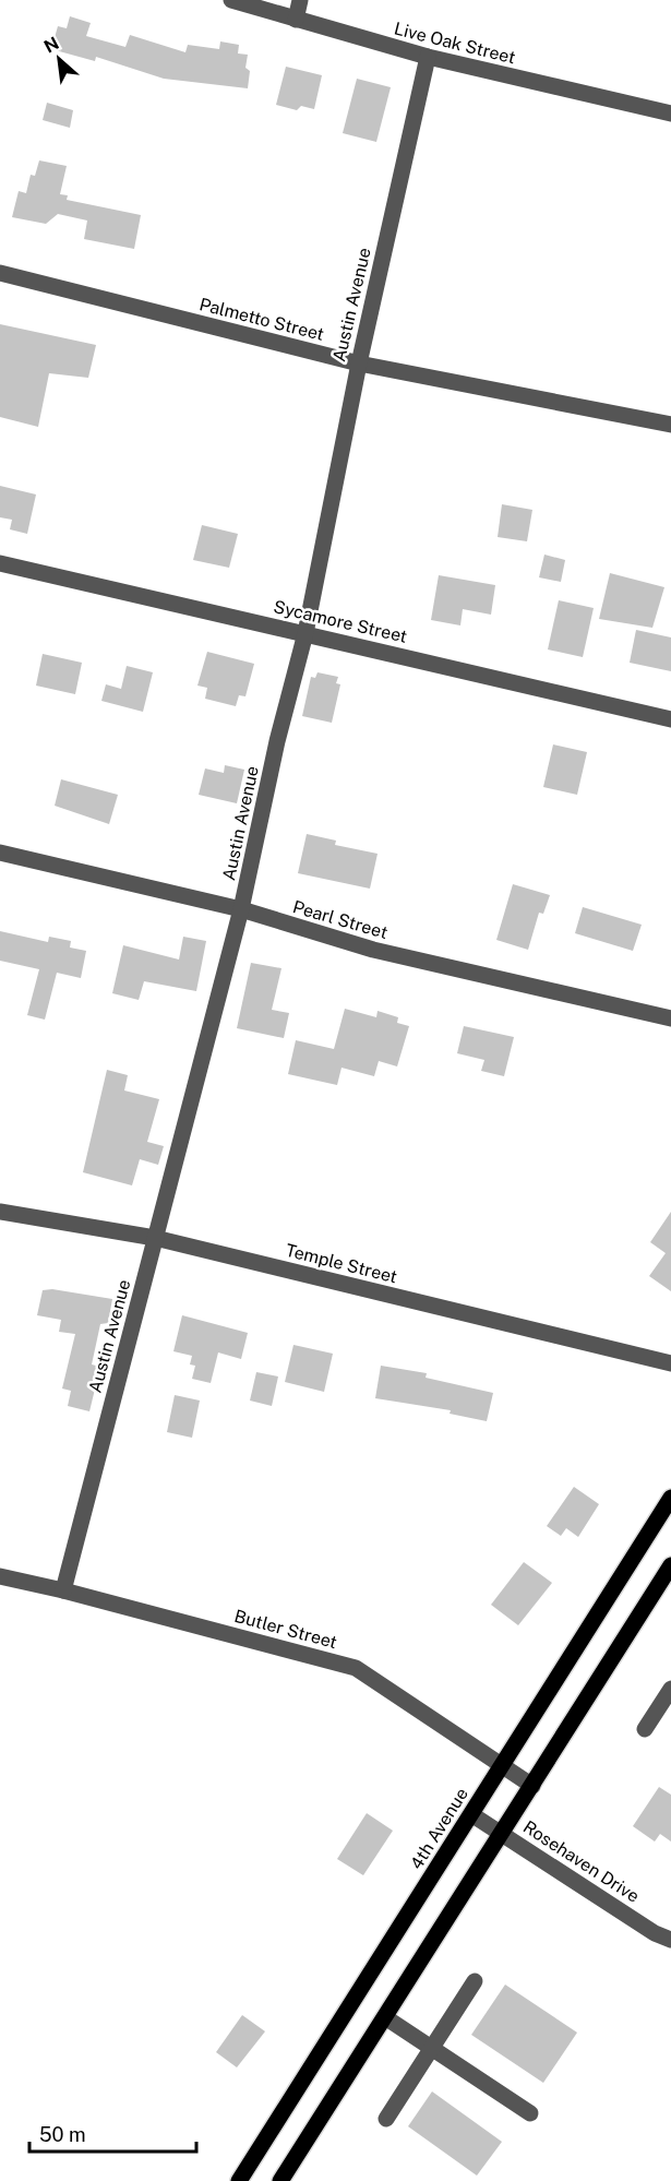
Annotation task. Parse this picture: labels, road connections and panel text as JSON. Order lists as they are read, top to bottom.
{
  "streets": {
    "main road": ["4th Avenue"],
    "street": [
      "Live Oak Street",
      "Austin Avenue",
      "Palmetto Street",
      "Sycamore Street",
      "Pearl Street",
      "Temple Street",
      "Butler Street",
      "Rosehaven Drive"
    ]
  },
  "crossings": [
    ["Live Oak Street", "Austin Avenue"],
    ["Austin Avenue", "Palmetto Street"],
    ["Austin Avenue", "Sycamore Street"],
    ["Austin Avenue", "Pearl Street"],
    ["Austin Avenue", "Temple Street"],
    ["Austin Avenue", "Butler Street"],
    ["Butler Street", "4th Avenue"],
    ["4th Avenue", "Rosehaven Drive"]
  ],
  "scale_bar": "50 m",
  "north": "top left"
}
